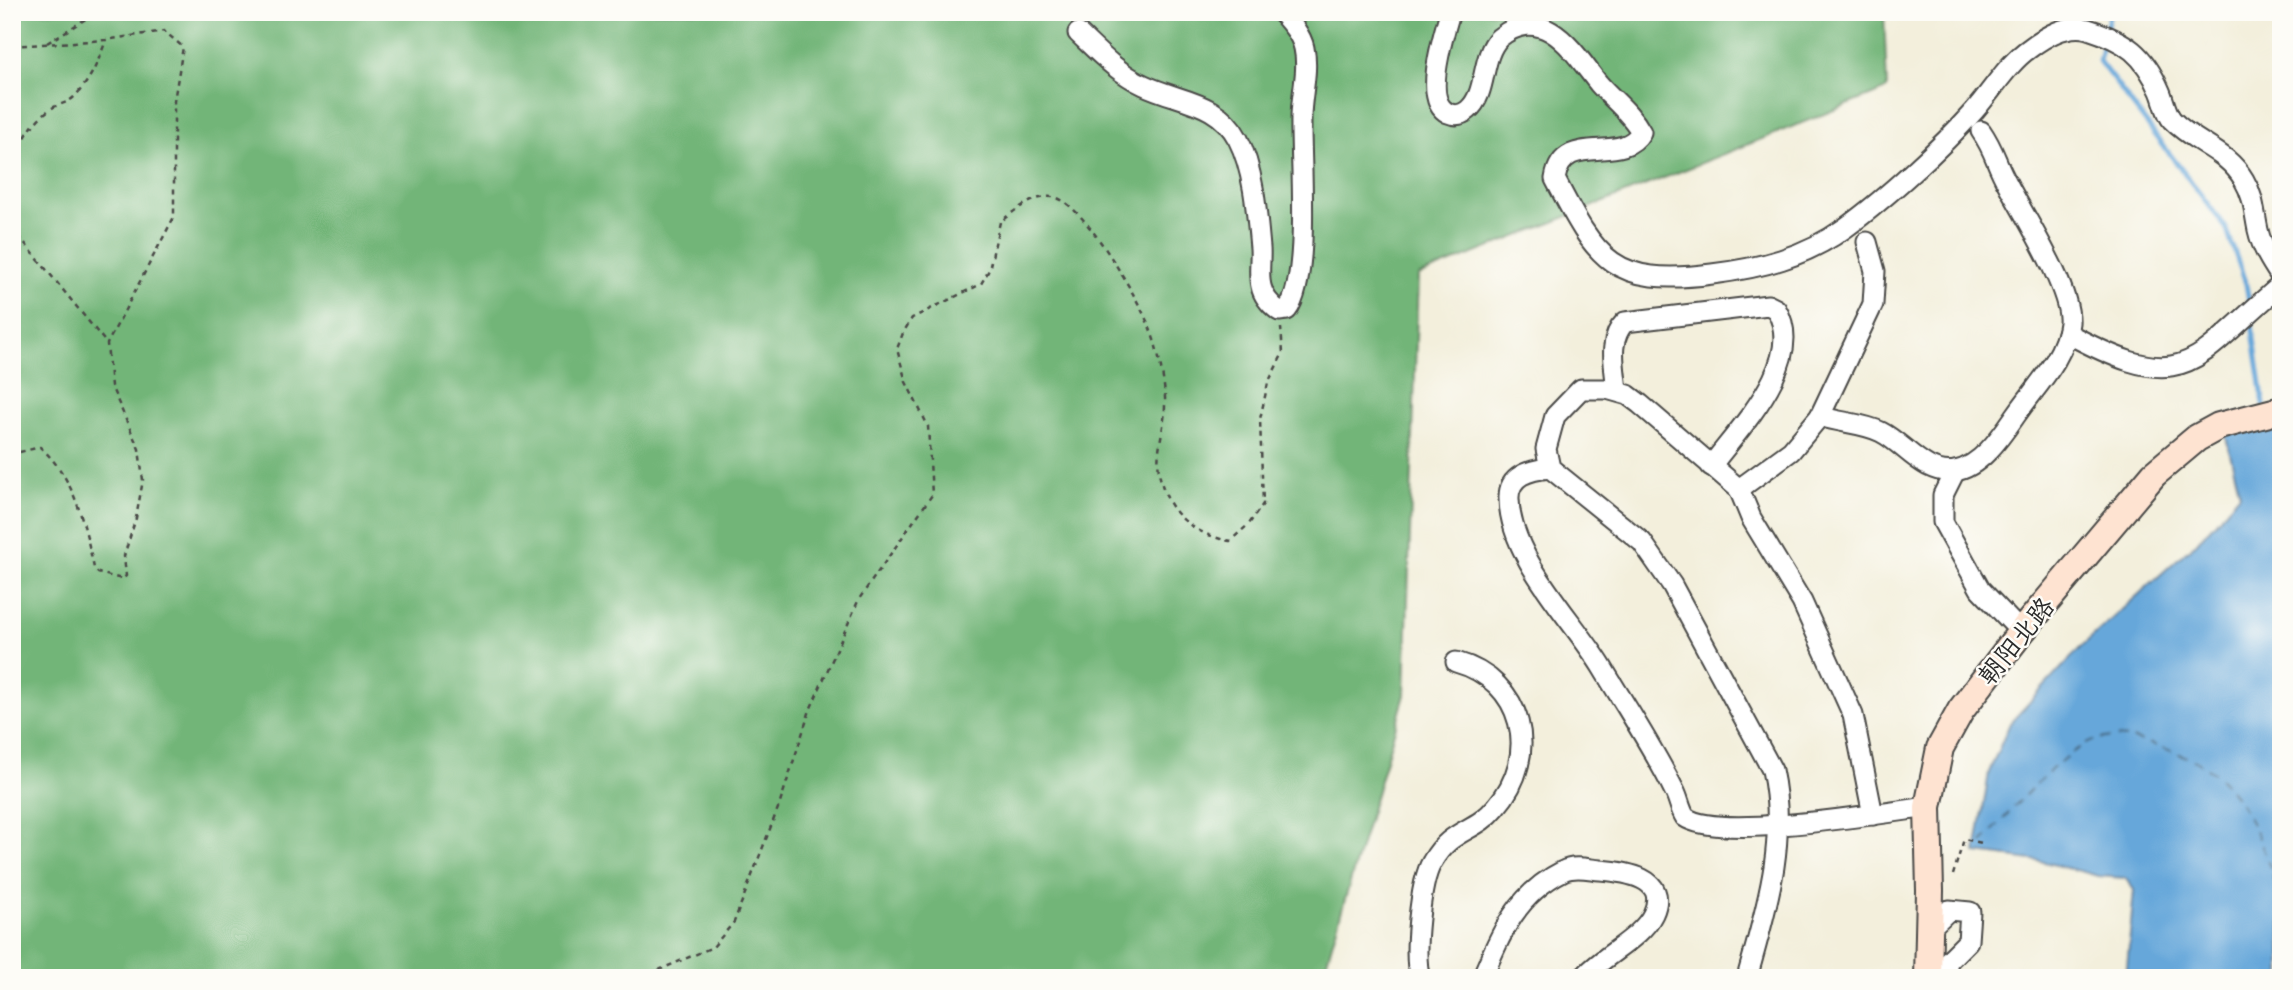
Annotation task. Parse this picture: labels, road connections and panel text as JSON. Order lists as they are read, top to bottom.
{
  "streets": {
    "main road": ["朝阳北路"]
  }
}
